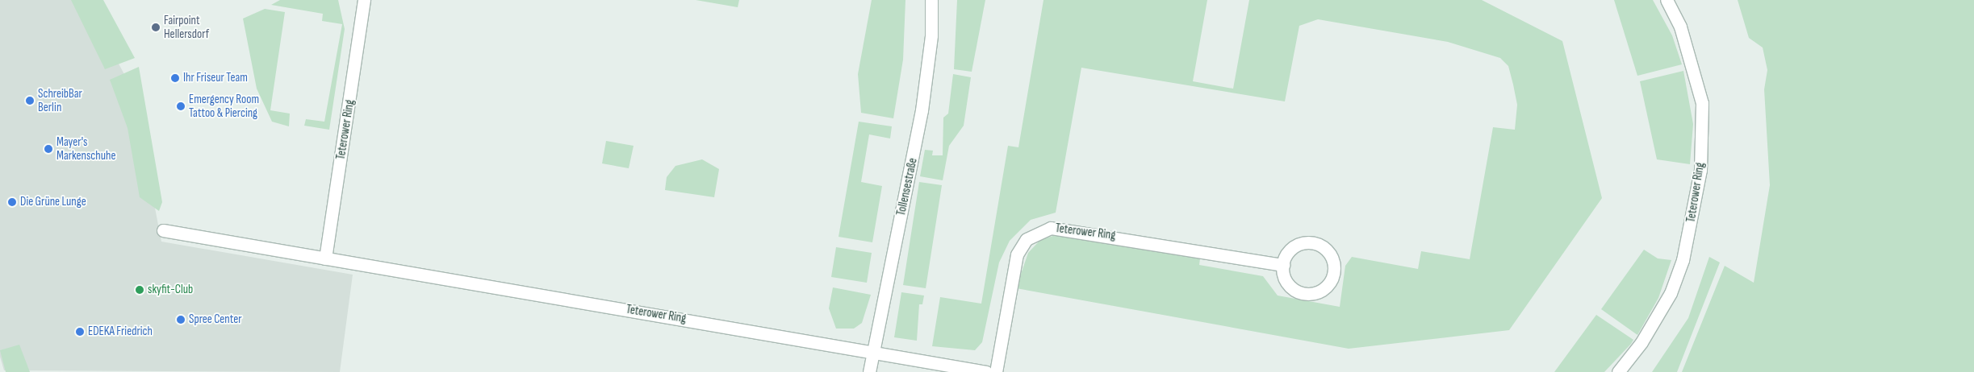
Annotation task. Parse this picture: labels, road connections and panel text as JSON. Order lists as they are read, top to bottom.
{
  "streets": {
    "street": ["Teterower Ring", "Tollensestraße"]
  },
  "crossings": [
    ["Teterower Ring", "Tollensestraße"]
  ],
  "places": [
    "Fairpoint Hellersdorf",
    "Ihr Friseur Team",
    "SchreibBar Berlin",
    "Emergency Room Tattoo & Piercing",
    "Mayer's Markenschuhe",
    "Die Grüne Lunge",
    "skyfit-Club",
    "Spree Center",
    "EDEKA Friedrich"
  ]
}
